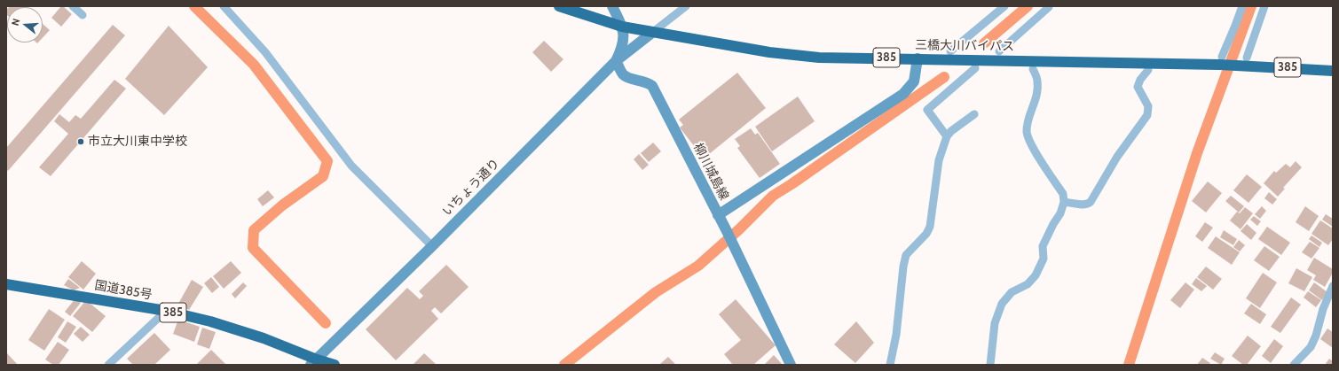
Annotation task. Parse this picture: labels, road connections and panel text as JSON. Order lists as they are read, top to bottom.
{
  "streets": {
    "highway": ["三橋大川バイパス", "385", "国道385号"],
    "street": ["柳川城島線", "いちょう通り"]
  },
  "crossings": [
    ["三橋大川バイパス", "いちょう通り"],
    ["柳川城島線", "いちょう通り"],
    ["いちょう通り", "国道385号"]
  ],
  "places": ["市立大川東中学校"],
  "north": "left"
}
